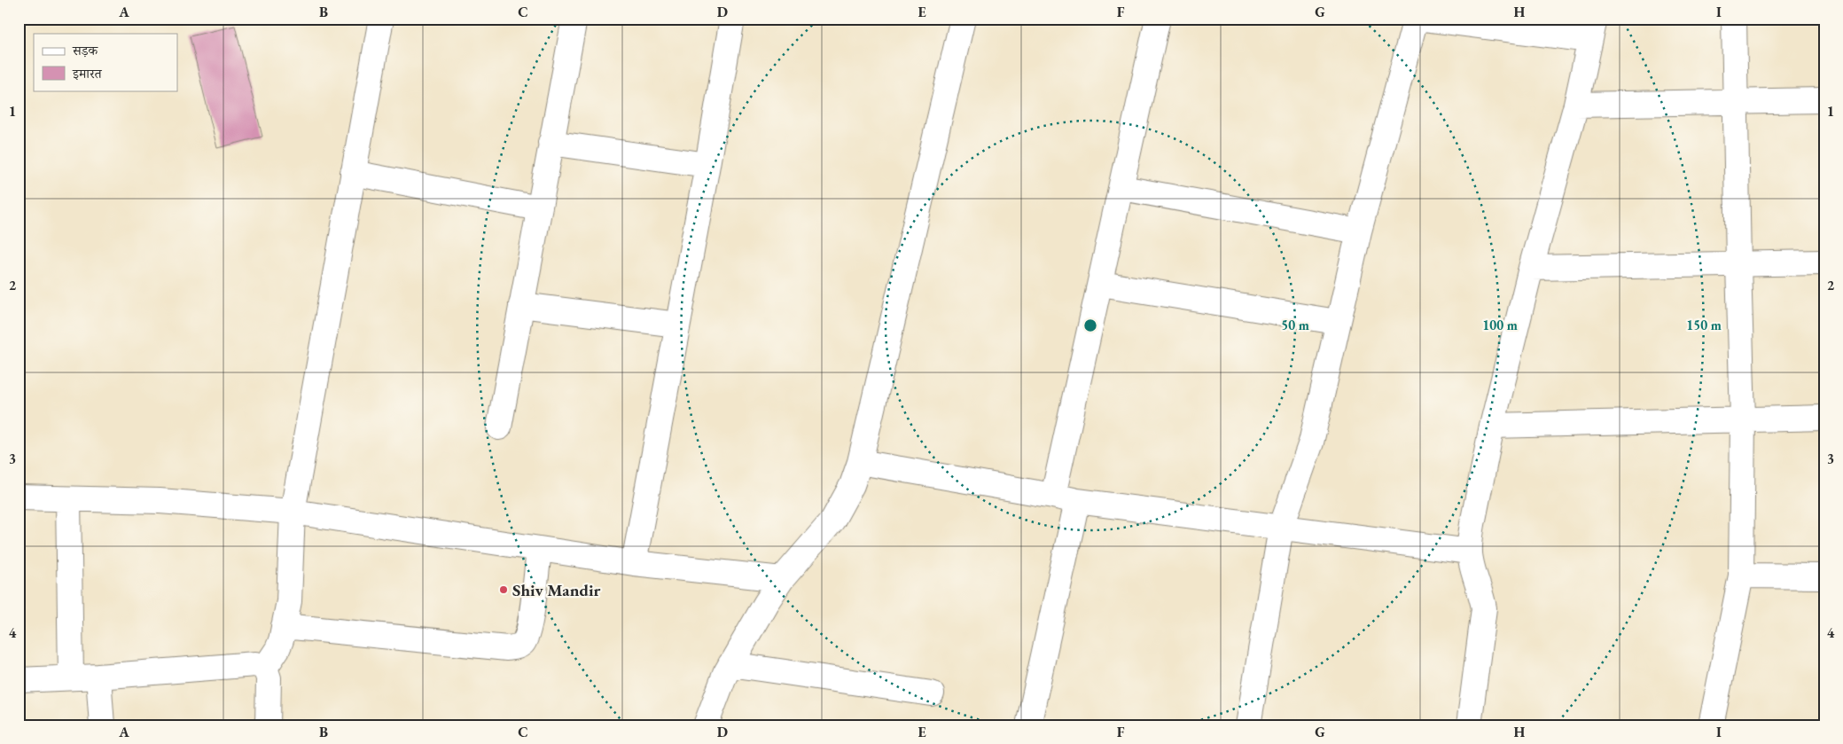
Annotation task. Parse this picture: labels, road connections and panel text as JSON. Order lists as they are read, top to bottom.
{
  "places": ["Shiv Mandir"],
  "legend": ["सड़क", "इमारत"],
  "grid": {
    "columns": [
      "A",
      "B",
      "C",
      "D",
      "E",
      "F",
      "G",
      "H",
      "I"
    ],
    "rows": [
      "1",
      "2",
      "3",
      "4"
    ]
  },
  "rings": ["50 m", "100 m", "150 m"]
}
